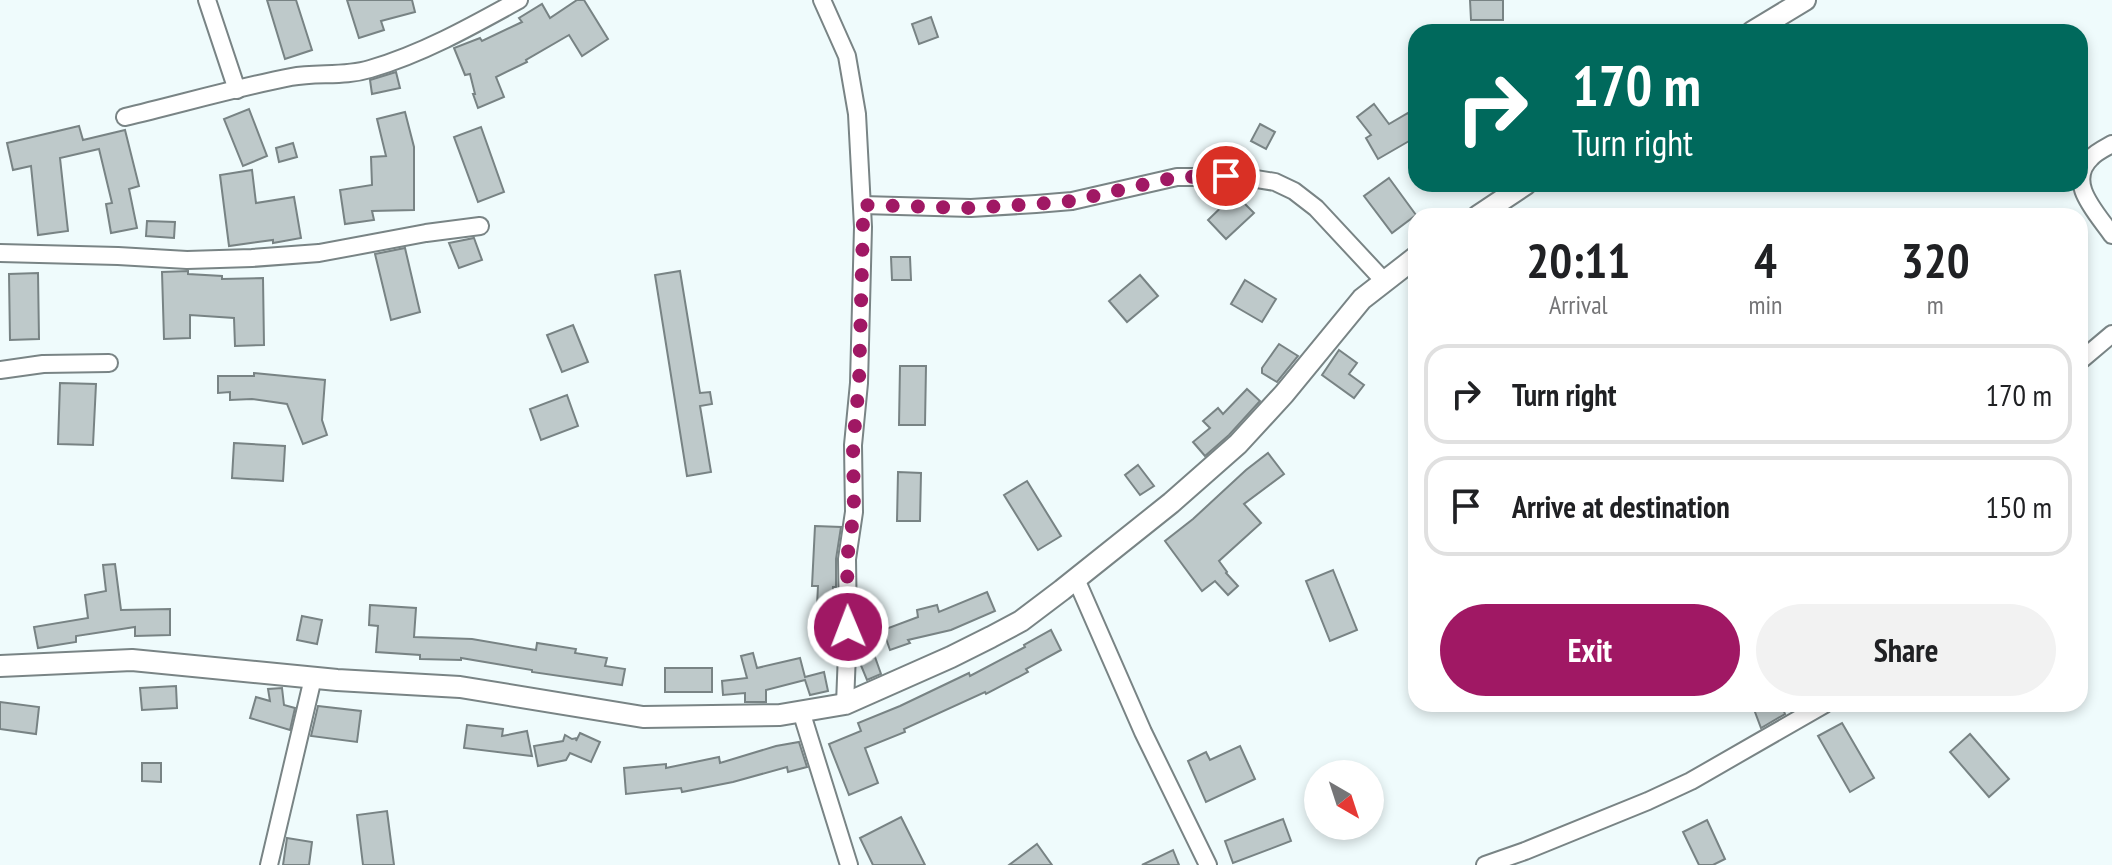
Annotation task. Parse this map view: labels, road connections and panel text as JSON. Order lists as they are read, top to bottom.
{
  "north": "bottom right",
  "page": {
    "turn": ["170 m", "Turn right"],
    "eta": [
      "20:11",
      "Arrival",
      "4",
      "min",
      "320",
      "m"
    ],
    "list": [
      {
        "name": "Turn right",
        "value": "170 m"
      },
      {
        "name": "Arrive at destination",
        "value": "150 m"
      }
    ],
    "buttons": ["Exit", "Share"]
  }
}
